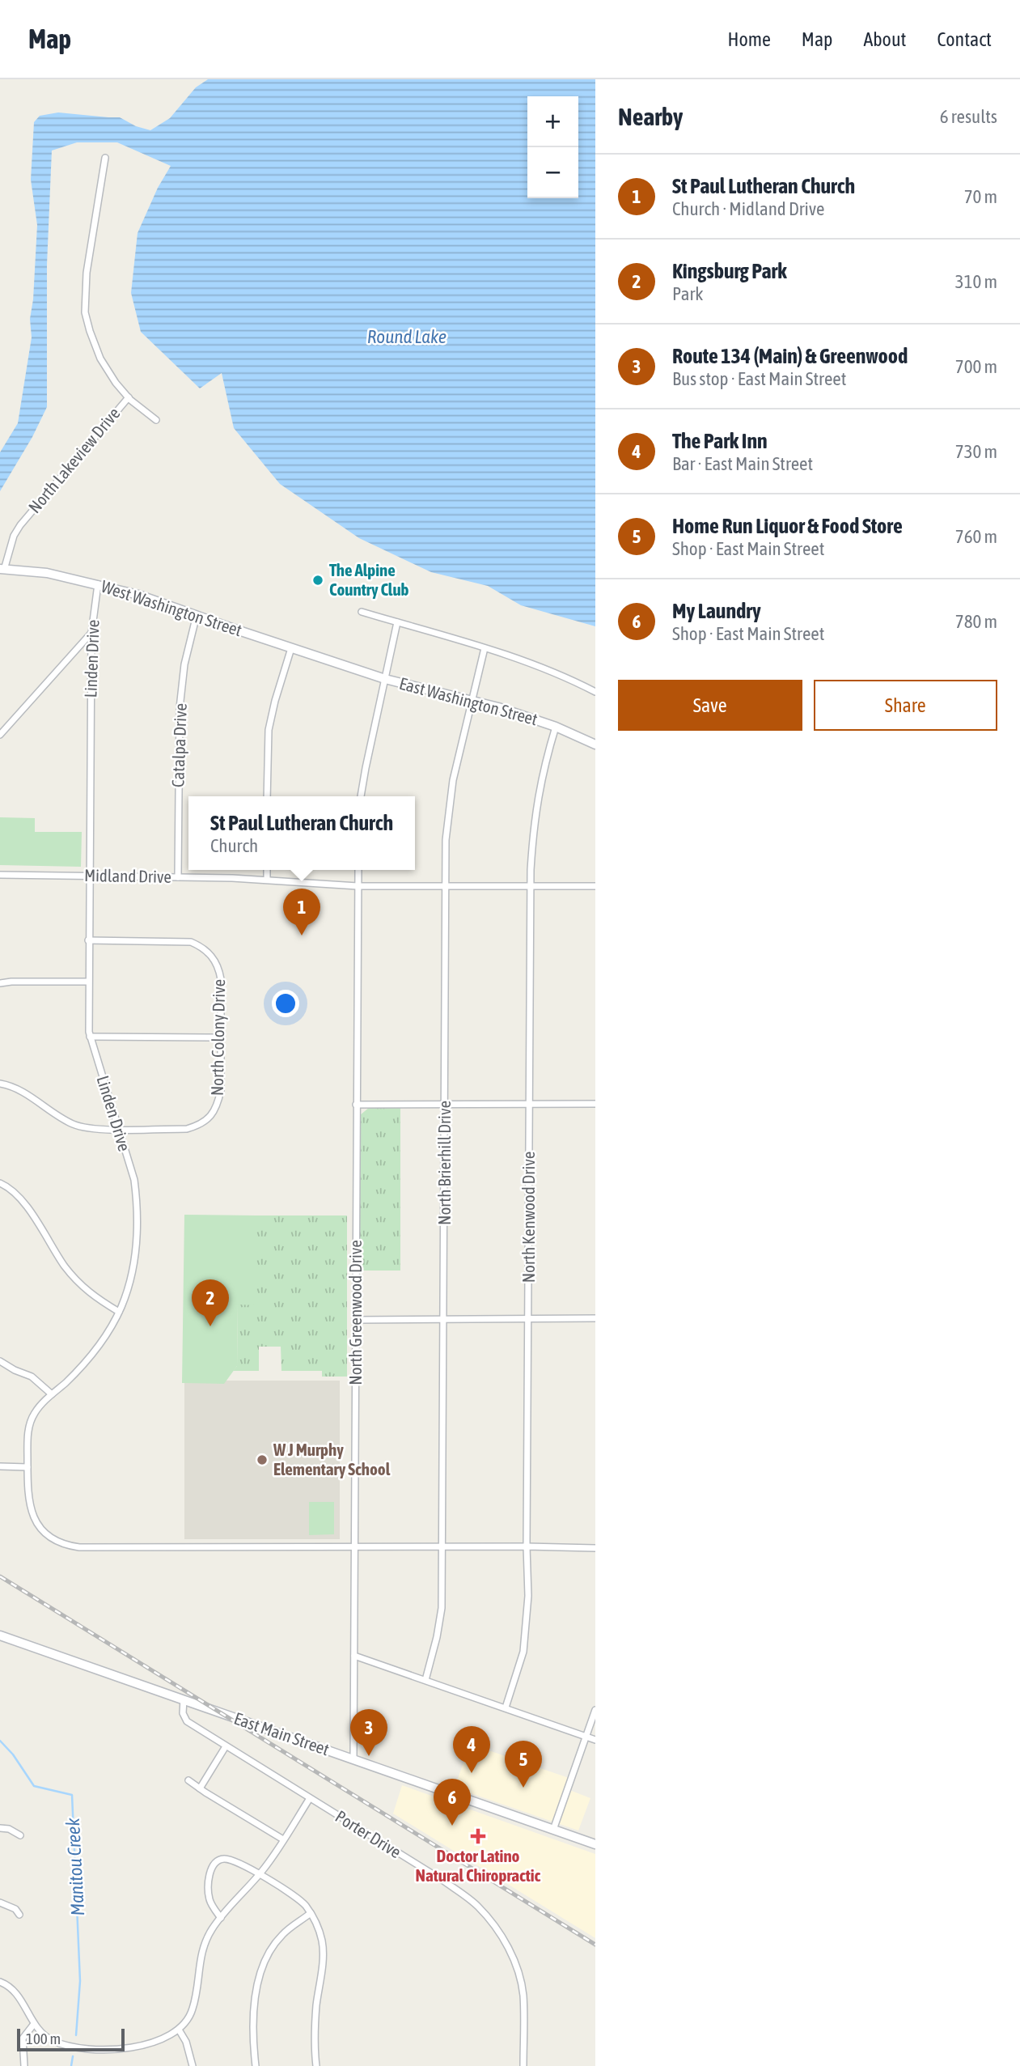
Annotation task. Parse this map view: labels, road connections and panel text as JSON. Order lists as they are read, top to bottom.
{
  "streets": {
    "main road": ["West Washington Street", "East Washington Street", "East Main Street"],
    "street": [
      "North Lakeview Drive",
      "Linden Drive",
      "Catalpa Drive",
      "Midland Drive",
      "North Colony Drive",
      "North Brierhill Drive",
      "North Kenwood Drive",
      "North Greenwood Drive",
      "Porter Drive"
    ]
  },
  "crossings": [
    ["North Lakeview Drive", "West Washington Street"],
    ["West Washington Street", "Linden Drive"],
    ["West Washington Street", "East Washington Street"],
    ["West Washington Street", "Catalpa Drive"],
    ["Linden Drive", "Midland Drive"],
    ["Linden Drive", "North Colony Drive"],
    ["Linden Drive", "North Brierhill Drive"],
    ["Linden Drive", "North Kenwood Drive"],
    ["Linden Drive", "North Greenwood Drive"],
    ["East Washington Street", "North Brierhill Drive"],
    ["East Washington Street", "North Kenwood Drive"],
    ["Catalpa Drive", "Midland Drive"],
    ["Midland Drive", "North Brierhill Drive"],
    ["Midland Drive", "North Kenwood Drive"],
    ["Midland Drive", "North Greenwood Drive"],
    ["North Greenwood Drive", "East Main Street"],
    ["East Main Street", "Porter Drive"]
  ],
  "water": ["Round Lake", "Manitou Creek"],
  "places": {
    "other": ["The Alpine Country Club", "W J Murphy Elementary School"],
    "health": ["Doctor Latino Natural Chiropractic"]
  },
  "scale_bar": "100 m",
  "page": {
    "header": "Map",
    "nav": [
      "Home",
      "Map",
      "About",
      "Contact"
    ],
    "heading": ["Nearby", "6 results"],
    "map_buttons": ["+", "−"],
    "list": [
      {
        "mark": "1",
        "name": "St Paul Lutheran Church",
        "note": "Church · Midland Drive",
        "value": "70 m"
      },
      {
        "mark": "2",
        "name": "Kingsburg Park",
        "note": "Park",
        "value": "310 m"
      },
      {
        "mark": "3",
        "name": "Route 134 (Main) & Greenwood",
        "note": "Bus stop · East Main Street",
        "value": "700 m"
      },
      {
        "mark": "4",
        "name": "The Park Inn",
        "note": "Bar · East Main Street",
        "value": "730 m"
      },
      {
        "mark": "5",
        "name": "Home Run Liquor & Food Store",
        "note": "Shop · East Main Street",
        "value": "760 m"
      },
      {
        "mark": "6",
        "name": "My Laundry",
        "note": "Shop · East Main Street",
        "value": "780 m"
      }
    ],
    "buttons": ["Save", "Share"],
    "popup": ["St Paul Lutheran Church", "Church"],
    "pins": [
      "1",
      "2",
      "3",
      "4",
      "5",
      "6"
    ],
    "scale": "100 m"
  }
}
